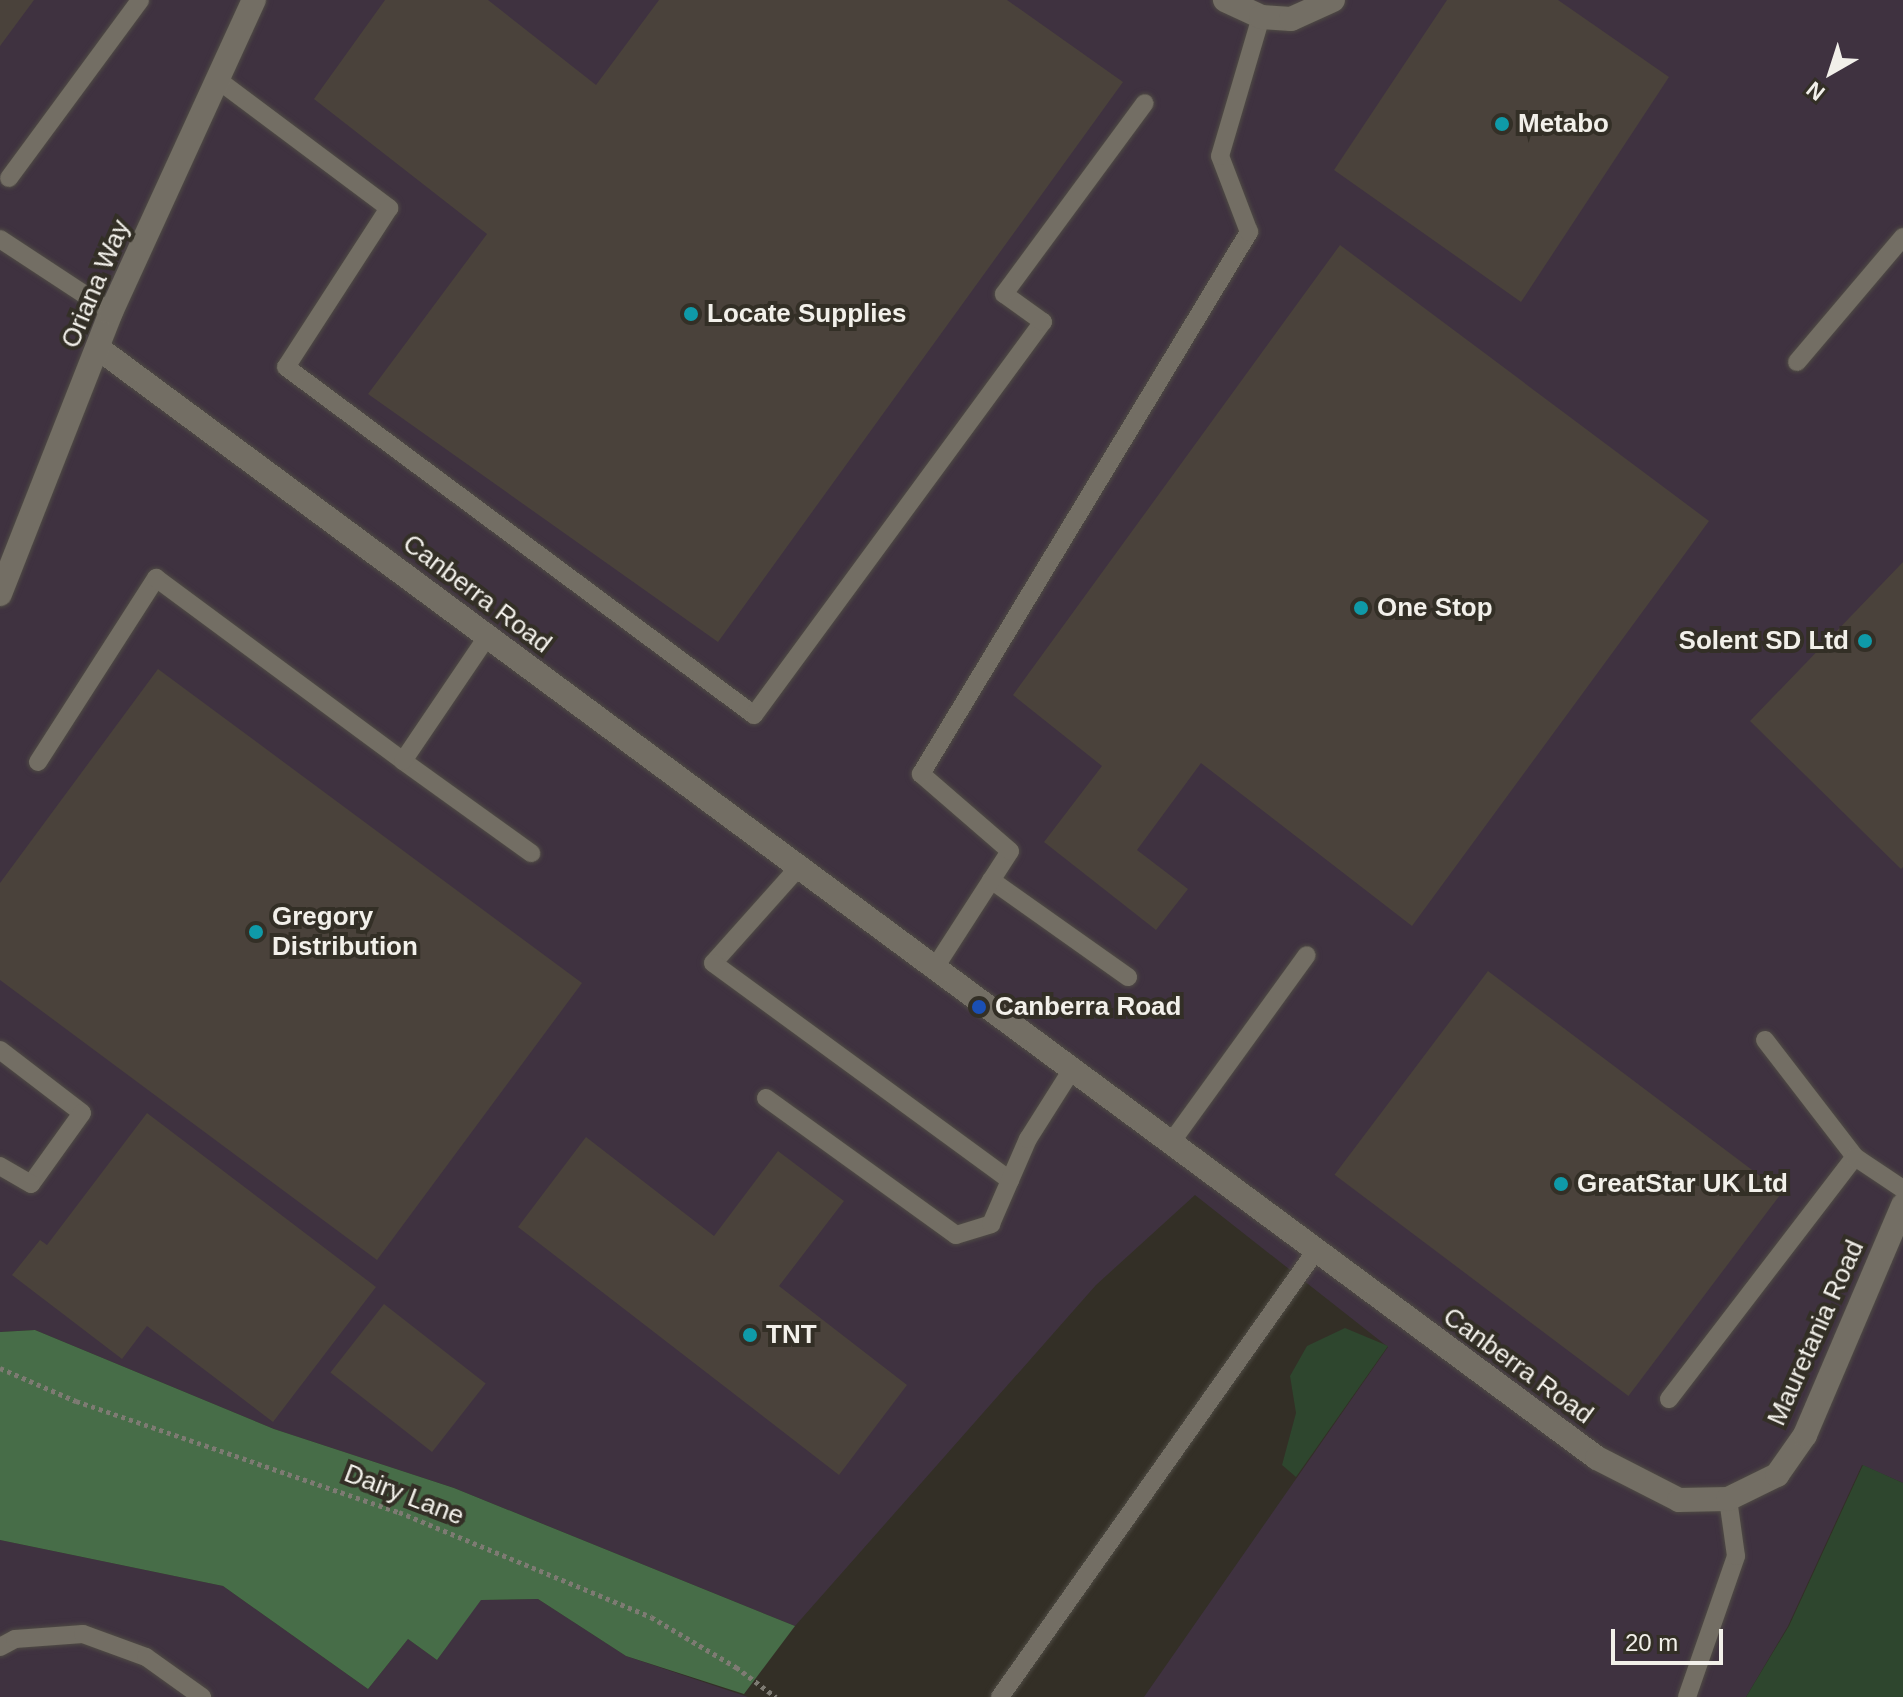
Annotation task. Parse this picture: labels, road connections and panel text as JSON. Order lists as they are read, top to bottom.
{
  "streets": {
    "street": ["Oriana Way", "Canberra Road", "Mauretania Road"],
    "path": ["Dairy Lane"]
  },
  "crossings": [
    ["Oriana Way", "Canberra Road"],
    ["Canberra Road", "Mauretania Road"]
  ],
  "places": [
    "Metabo",
    "Locate Supplies",
    "One Stop",
    "Solent SD Ltd",
    "Gregory Distribution",
    "Canberra Road",
    "GreatStar UK Ltd",
    "TNT"
  ],
  "scale_bar": "20 m",
  "north": "bottom left"
}
